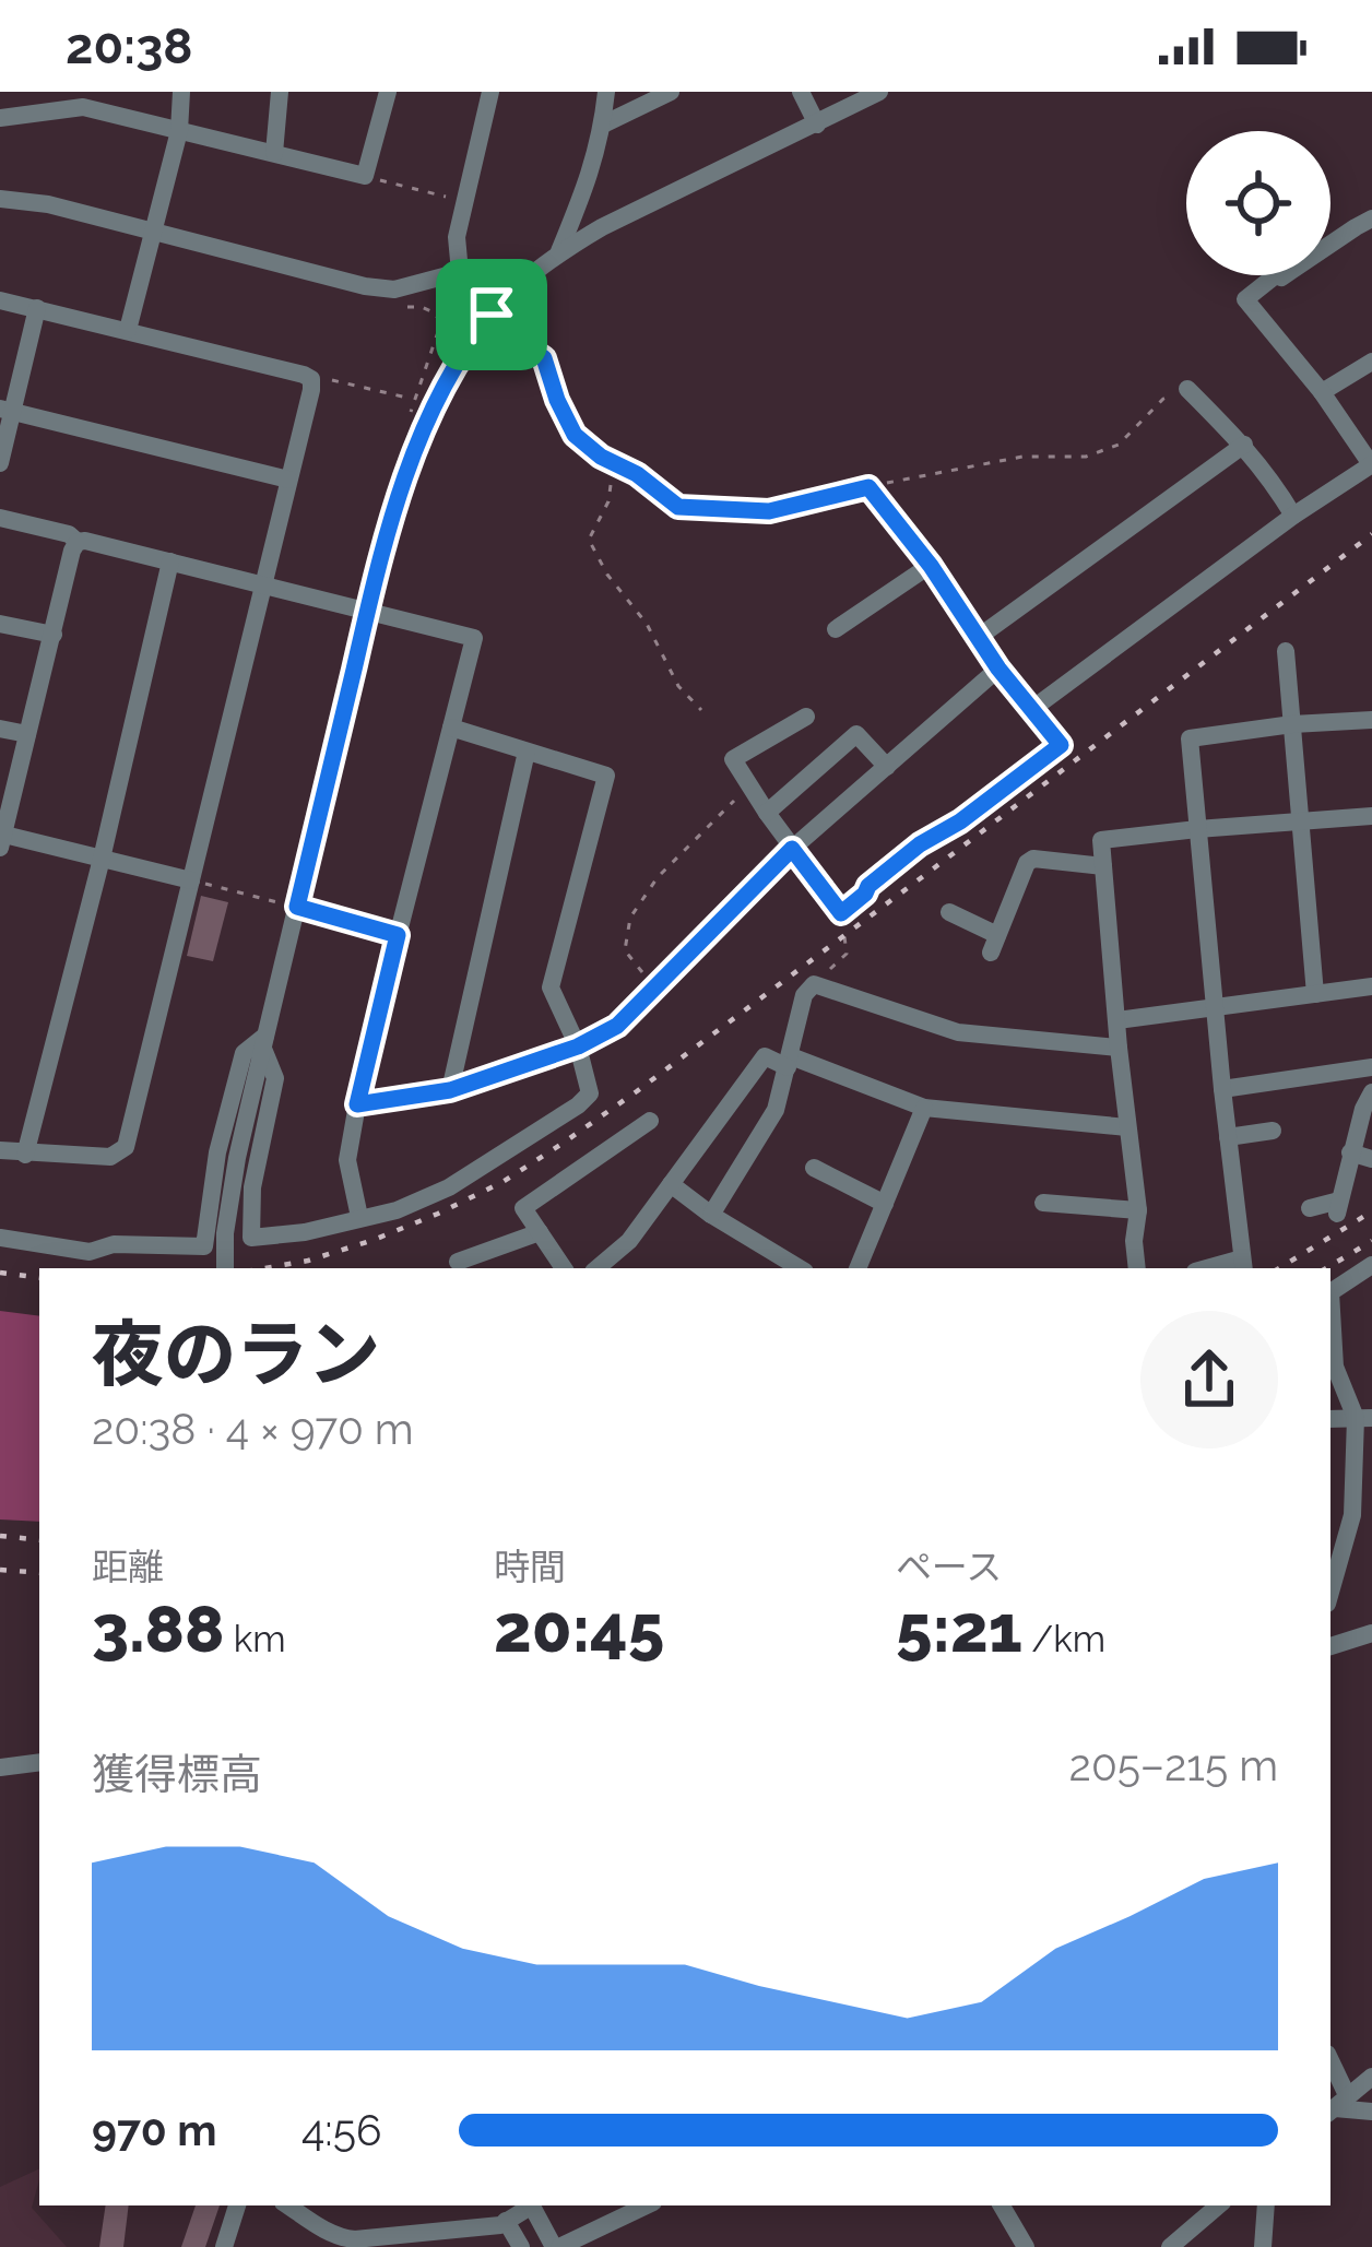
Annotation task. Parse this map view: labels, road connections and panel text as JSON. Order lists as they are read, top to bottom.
{
  "page": {
    "status": "20:38",
    "heading": ["夜のラン", "20:38 · 4 × 970 m"],
    "stats": [
      ["距離", "3.88 km"],
      ["時間", "20:45"],
      ["ペース", "5:21 /km"]
    ],
    "chart": ["獲得標高", "205–215 m"],
    "list": [
      {
        "name": "970 m",
        "note": "4:56"
      }
    ]
  }
}
